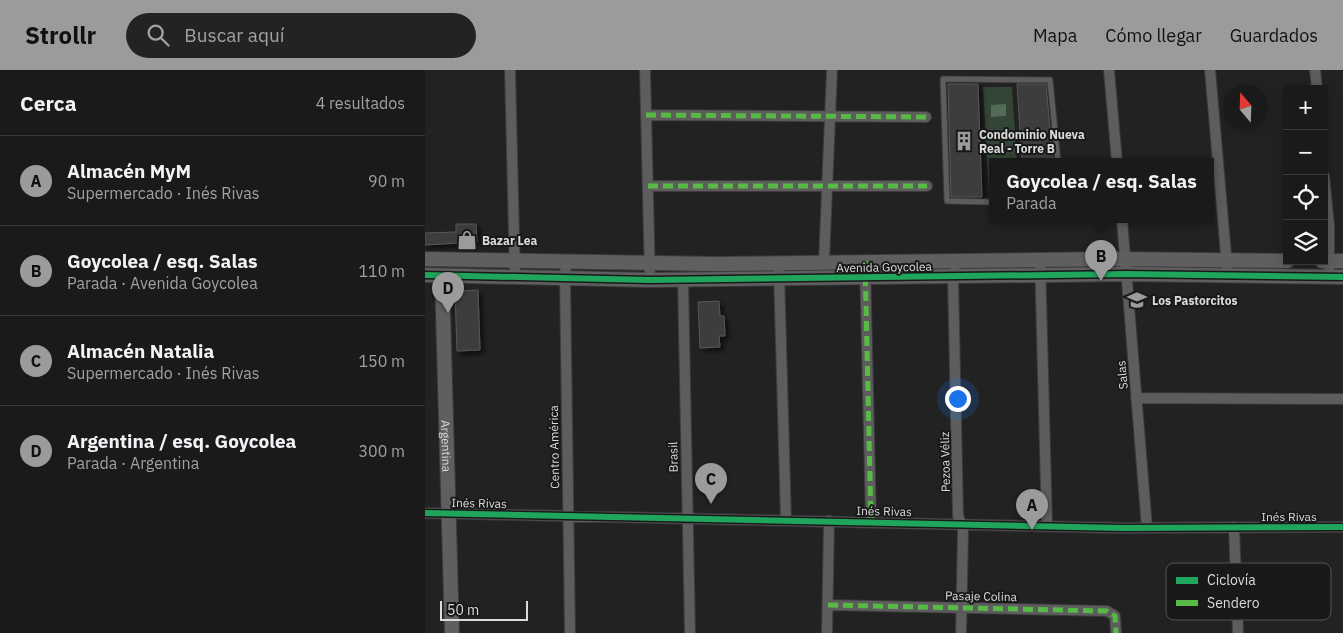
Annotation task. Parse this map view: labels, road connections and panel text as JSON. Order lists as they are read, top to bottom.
{
  "streets": {
    "street": [
      "Avenida Goycolea",
      "Salas",
      "Argentina",
      "Centro América",
      "Brasil",
      "Pezoa Véliz",
      "Inés Rivas",
      "Pasaje Colina"
    ]
  },
  "crossings": [
    ["Avenida Goycolea", "Salas"],
    ["Avenida Goycolea", "Argentina"],
    ["Avenida Goycolea", "Centro América"],
    ["Avenida Goycolea", "Brasil"],
    ["Avenida Goycolea", "Pezoa Véliz"],
    ["Salas", "Inés Rivas"],
    ["Argentina", "Inés Rivas"],
    ["Centro América", "Inés Rivas"],
    ["Brasil", "Inés Rivas"],
    ["Pezoa Véliz", "Inés Rivas"],
    ["Pezoa Véliz", "Pasaje Colina"]
  ],
  "places": {
    "building": ["Condominio Nueva Real - Torre B"],
    "shop": ["Bazar Lea"],
    "school or university": ["Los Pastorcitos"]
  },
  "legend": ["Ciclovía", "Sendero"],
  "scale_bar": "50 m",
  "north": "top",
  "page": {
    "header": "Strollr",
    "search": "Buscar aquí",
    "nav": ["Mapa", "Cómo llegar", "Guardados"],
    "heading": ["Cerca", "4 resultados"],
    "map_buttons": ["+", "−"],
    "list": [
      {
        "mark": "A",
        "name": "Almacén MyM",
        "note": "Supermercado · Inés Rivas",
        "value": "90 m"
      },
      {
        "mark": "B",
        "name": "Goycolea / esq. Salas",
        "note": "Parada · Avenida Goycolea",
        "value": "110 m"
      },
      {
        "mark": "C",
        "name": "Almacén Natalia",
        "note": "Supermercado · Inés Rivas",
        "value": "150 m"
      },
      {
        "mark": "D",
        "name": "Argentina / esq. Goycolea",
        "note": "Parada · Argentina",
        "value": "300 m"
      }
    ],
    "popup": ["Goycolea / esq. Salas", "Parada"],
    "pins": [
      "B",
      "D",
      "C",
      "A"
    ],
    "scale": "50 m"
  }
}
